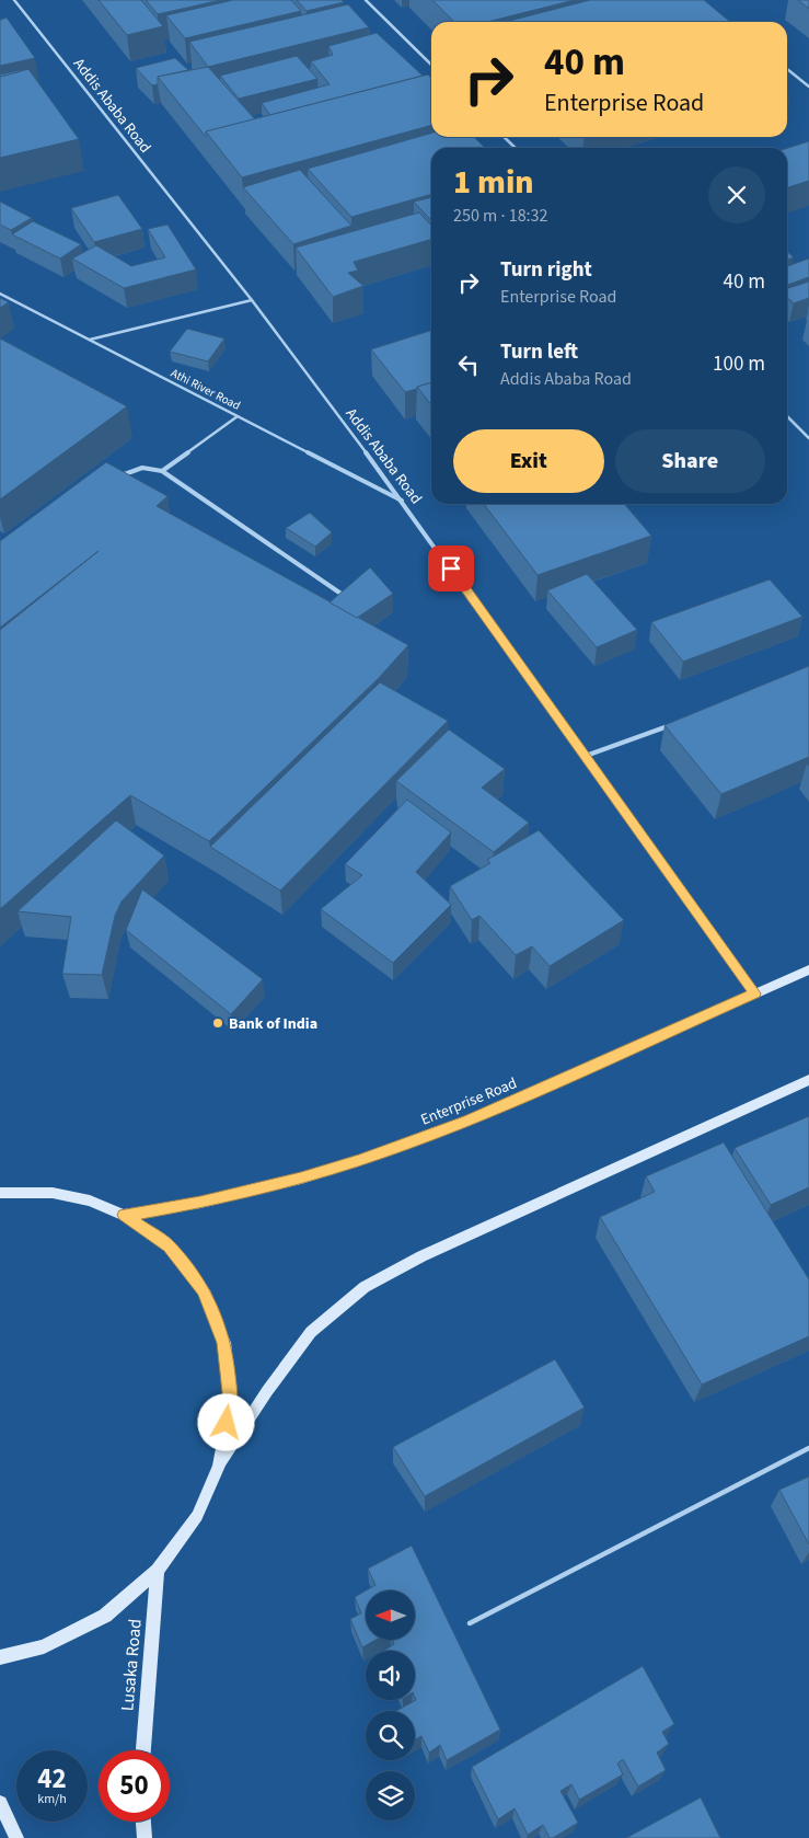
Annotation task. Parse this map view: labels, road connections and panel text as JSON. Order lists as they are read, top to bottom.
{
  "streets": {
    "main road": ["Enterprise Road", "Lusaka Road"],
    "lane": ["Addis Ababa Road", "Athi River Road"]
  },
  "crossings": [
    ["Addis Ababa Road", "Athi River Road"],
    ["Addis Ababa Road", "Enterprise Road"]
  ],
  "places": ["Bank of India"],
  "north": "left",
  "page": {
    "turn": ["40 m", "Enterprise Road"],
    "heading": ["1 min", "250 m · 18:32"],
    "list": [
      {
        "name": "Turn right",
        "note": "Enterprise Road",
        "value": "40 m"
      },
      {
        "name": "Turn left",
        "note": "Addis Ababa Road",
        "value": "100 m"
      }
    ],
    "buttons": ["Exit", "Share"],
    "speed": "42 km/h",
    "limit": "50"
  }
}
